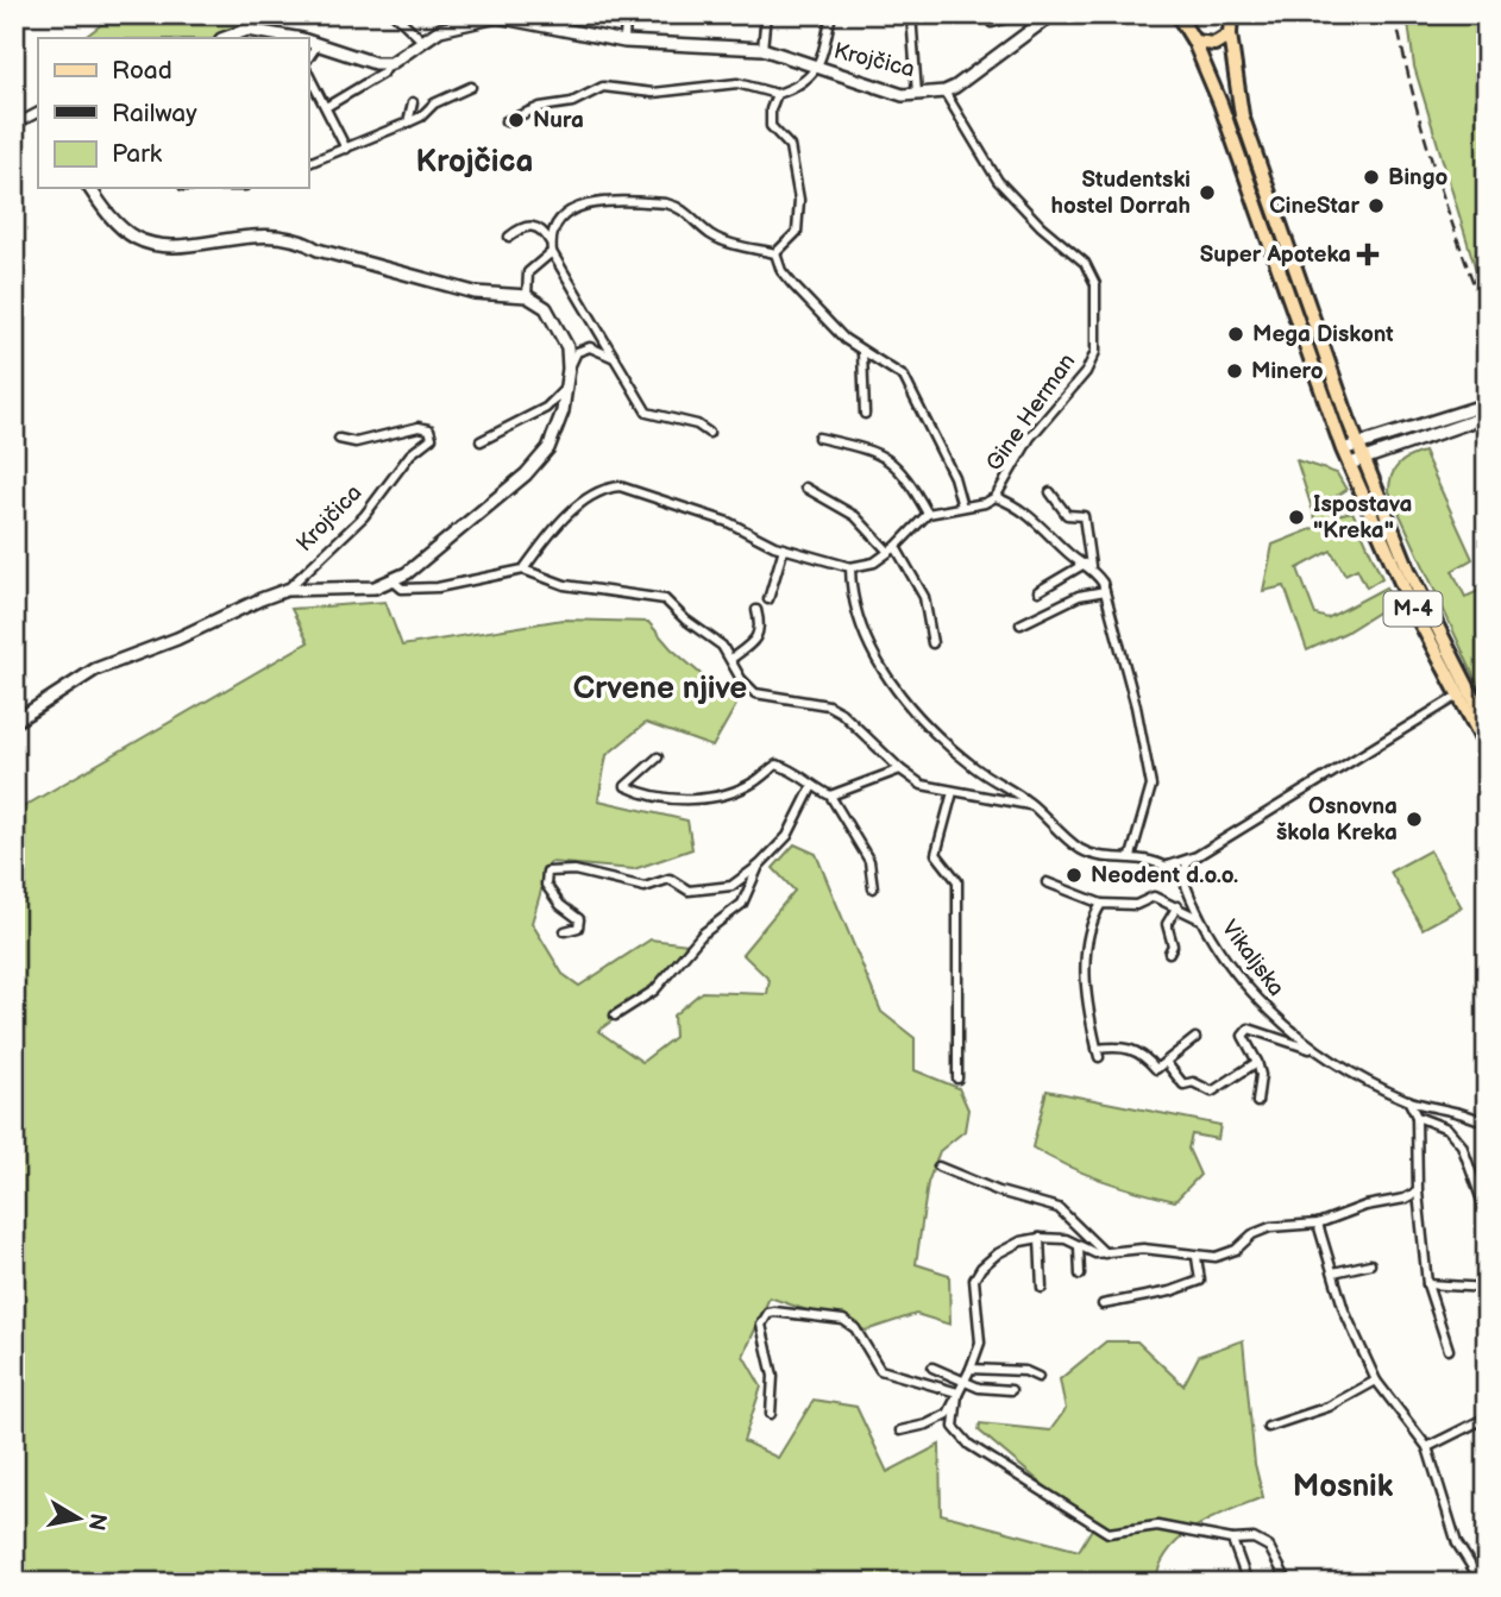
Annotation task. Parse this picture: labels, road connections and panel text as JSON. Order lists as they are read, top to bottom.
{
  "streets": {
    "main road": ["Krojčica", "M-4"],
    "street": ["Gine Herman", "Vikaljska"]
  },
  "crossings": [
    ["Krojčica", "Gine Herman"]
  ],
  "districts": ["Krojčica", "Crvene njive", "Mosnik"],
  "places": {
    "other": [
      "Nura",
      "Bingo",
      "Studentski hostel Dorrah",
      "CineStar",
      "Mega Diskont",
      "Minero",
      "Ispostava \"Kreka\"",
      "Osnovna škola Kreka",
      "Neodent d.o.o."
    ],
    "health": ["Super Apoteka"]
  },
  "legend": ["Road", "Railway", "Park"],
  "north": "right"
}
